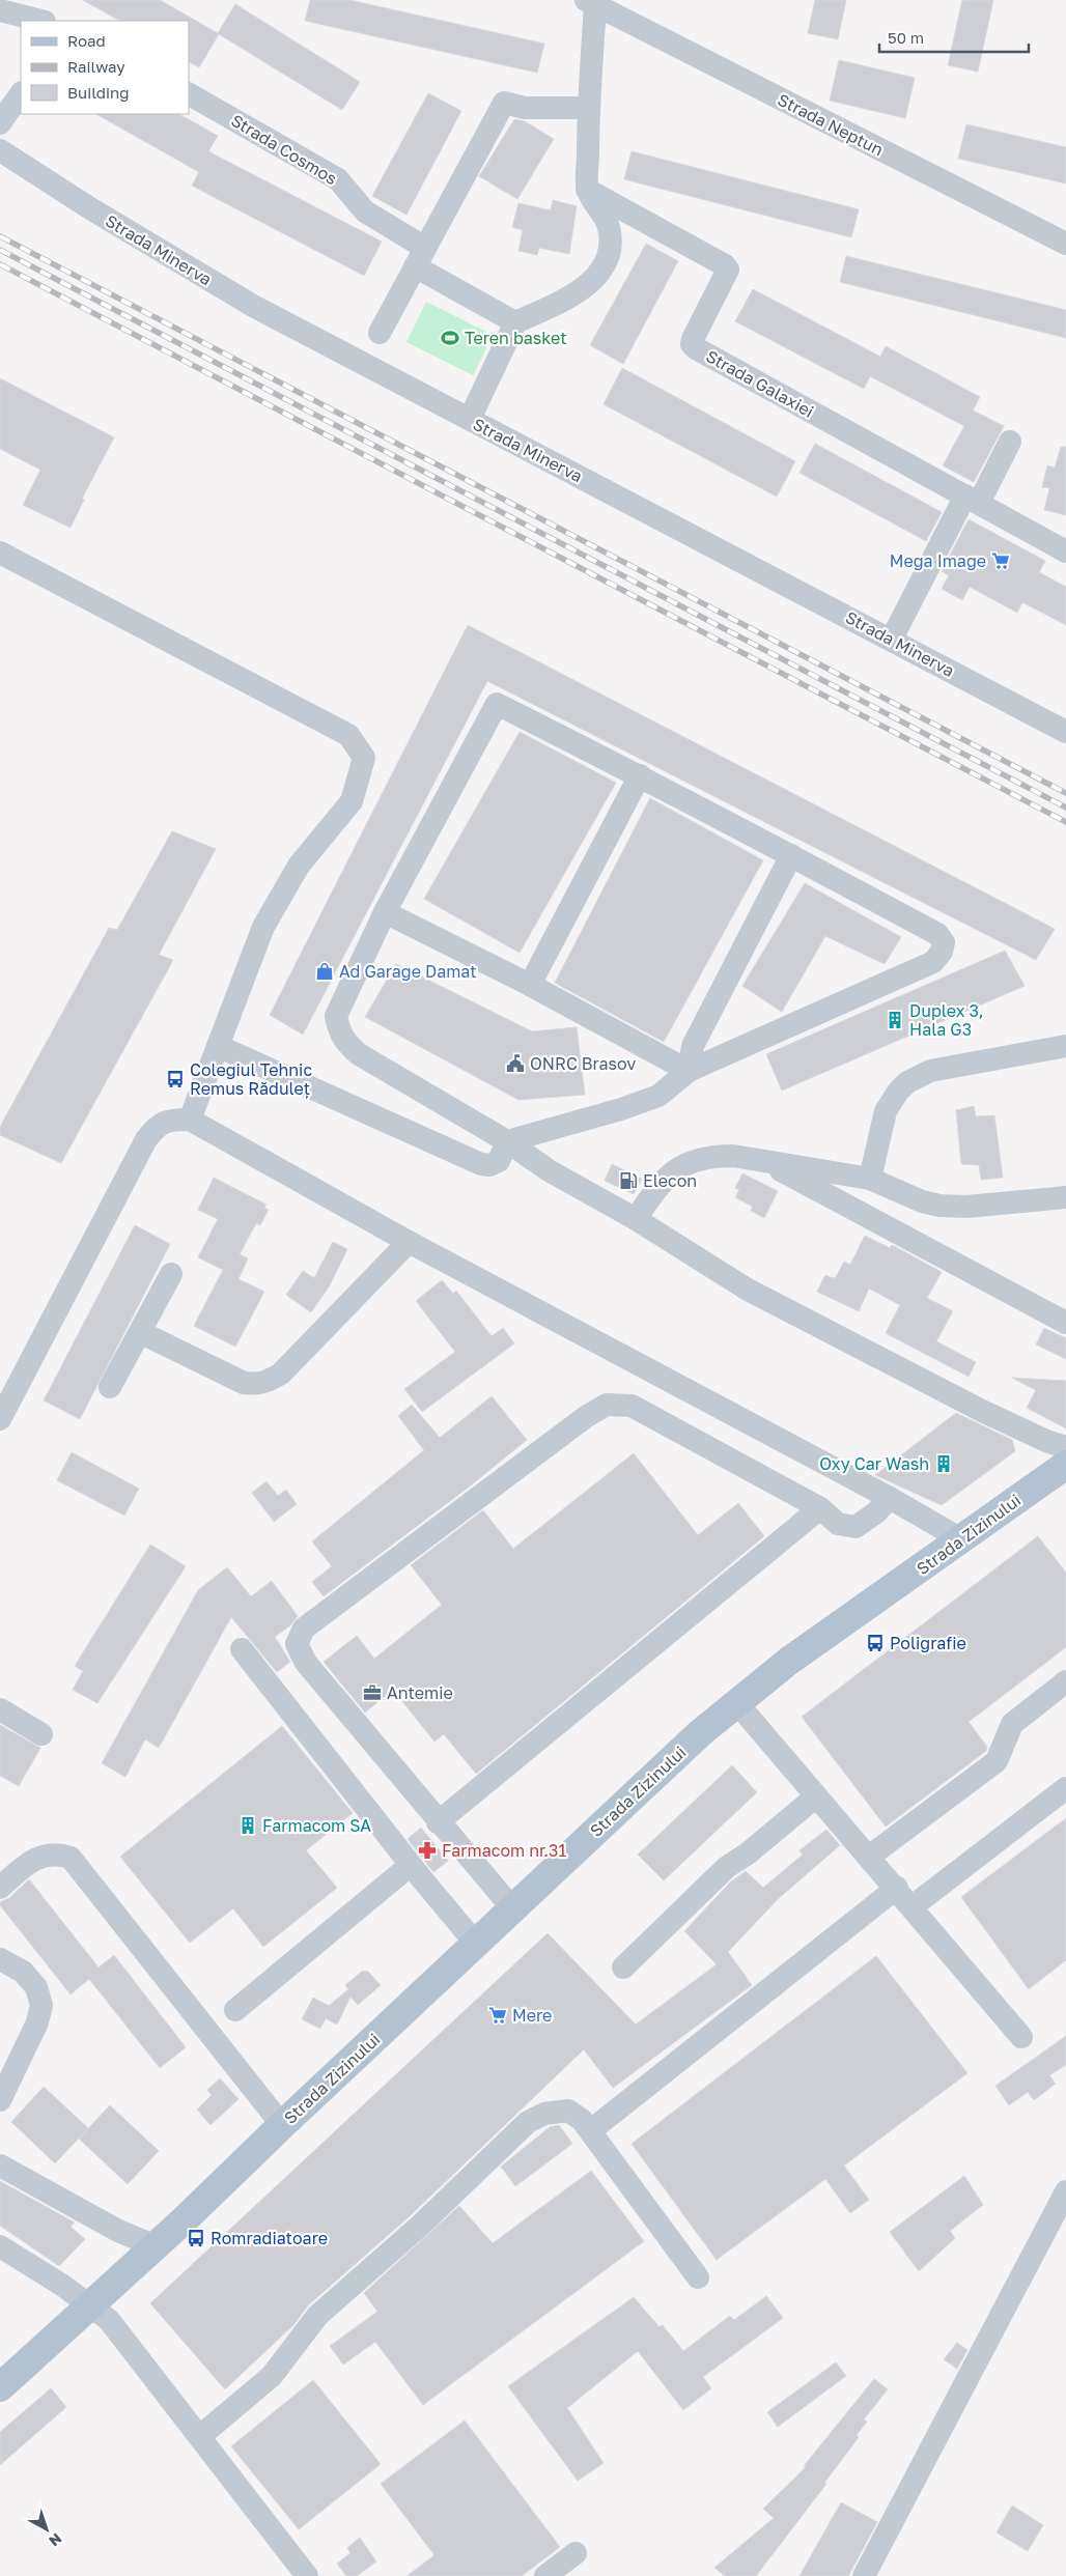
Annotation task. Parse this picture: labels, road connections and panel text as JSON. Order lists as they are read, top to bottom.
{
  "streets": {
    "main road": ["Strada Zizinului"],
    "street": [
      "Strada Neptun",
      "Strada Cosmos",
      "Strada Minerva",
      "Strada Galaxiei"
    ]
  },
  "crossings": [
    ["Strada Neptun", "Strada Galaxiei"]
  ],
  "places": {
    "sports": ["Teren basket"],
    "supermarket": ["Mega Image", "Mere"],
    "shop": ["Ad Garage Damat"],
    "building": ["Duplex 3, Hala G3", "Oxy Car Wash", "Farmacom SA"],
    "public building": ["ONRC Brasov"],
    "bus stop": ["Colegiul Tehnic Remus Răduleț", "Poligrafie", "Romradiatoare"],
    "fuel station": ["Elecon"],
    "office": ["Antemie"],
    "pharmacy": ["Farmacom nr.31"]
  },
  "legend": ["Road", "Railway", "Building"],
  "scale_bar": "50 m",
  "north": "bottom right"
}
